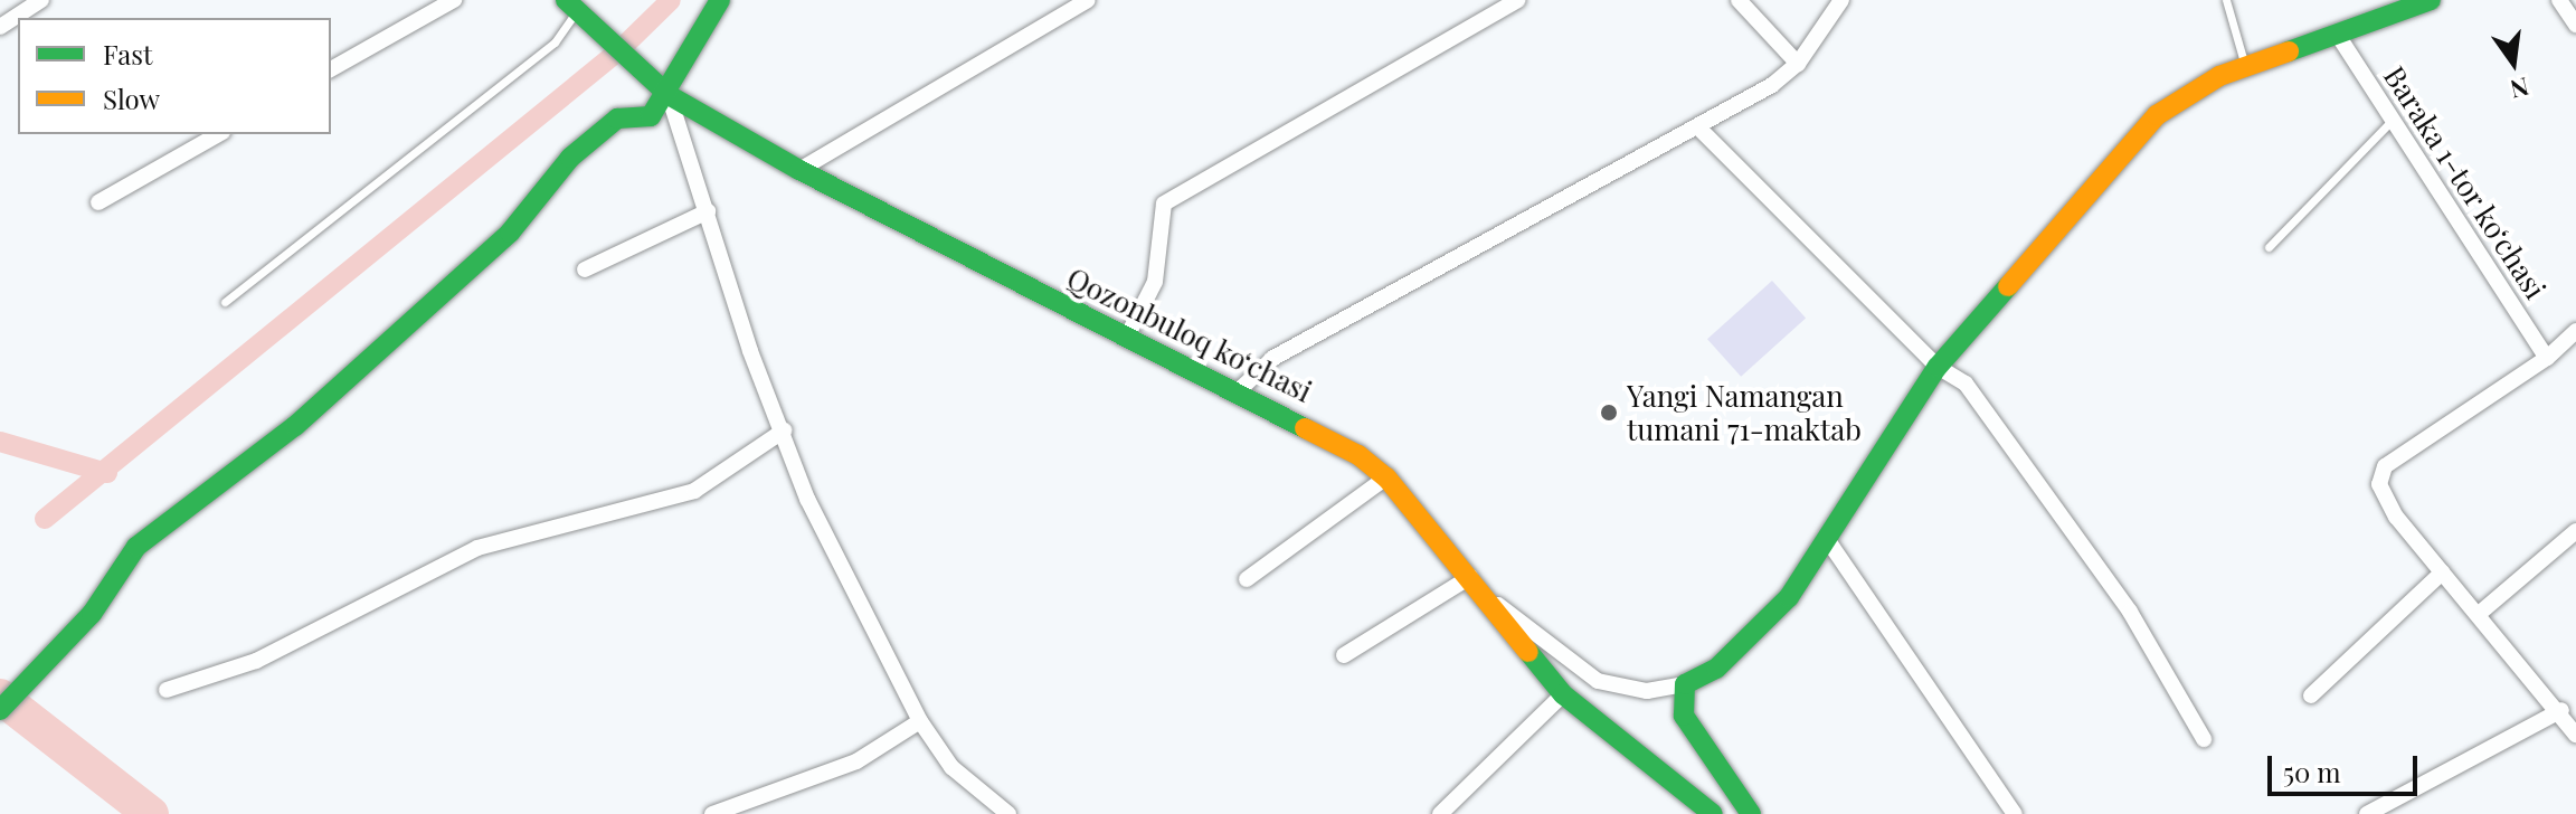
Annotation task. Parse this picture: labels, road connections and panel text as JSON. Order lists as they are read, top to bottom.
{
  "streets": {
    "street": ["Baraka 1-tor koʻchasi", "Qozonbuloq koʻchasi"]
  },
  "places": ["Yangi Namangan tumani 71-maktab"],
  "legend": ["Fast", "Slow"],
  "scale_bar": "50 m",
  "north": "bottom"
}
